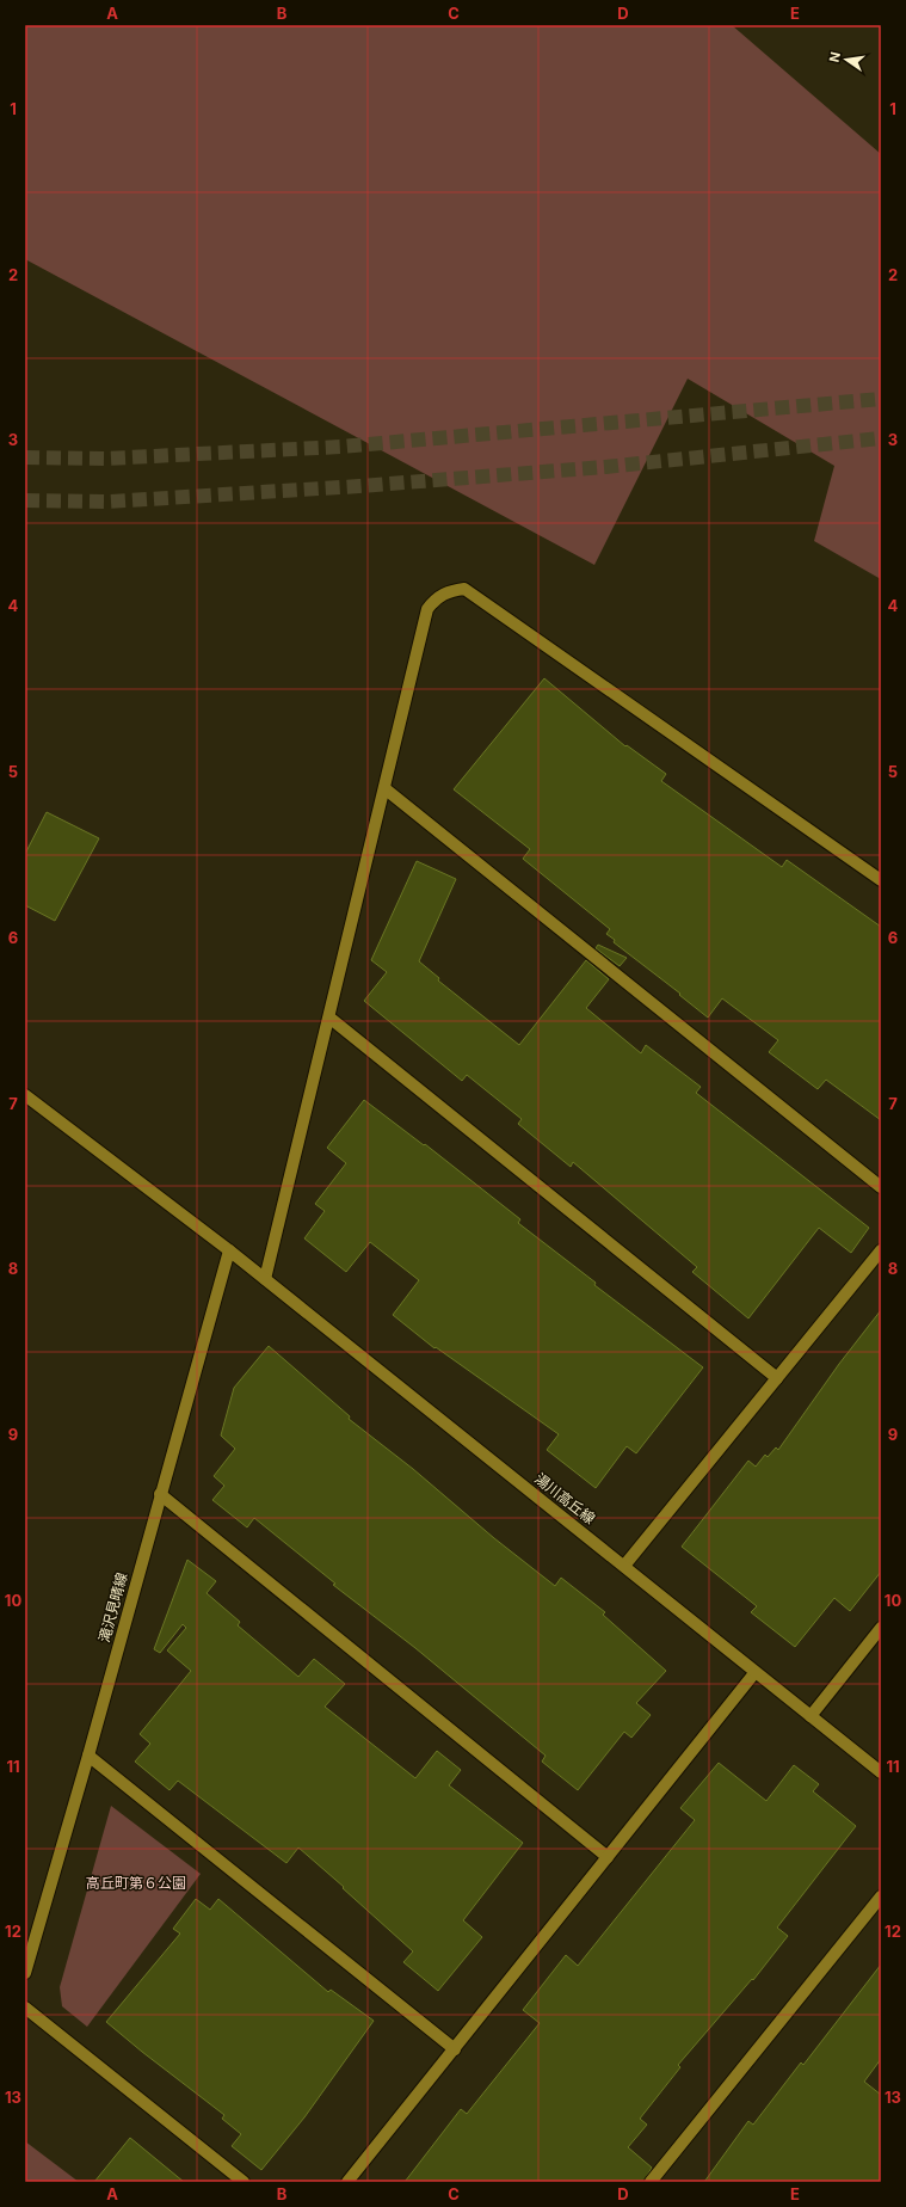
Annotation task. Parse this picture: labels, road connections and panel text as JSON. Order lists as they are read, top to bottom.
{
  "streets": {
    "street": ["湯川高丘線", "滝沢見晴線"]
  },
  "crossings": [
    ["湯川高丘線", "滝沢見晴線"]
  ],
  "parks": ["高丘町第６公園"],
  "north": "left",
  "grid": {
    "columns": [
      "A",
      "B",
      "C",
      "D",
      "E"
    ],
    "rows": [
      "1",
      "2",
      "3",
      "4",
      "5",
      "6",
      "7",
      "8",
      "9",
      "10",
      "11",
      "12",
      "13"
    ]
  }
}
